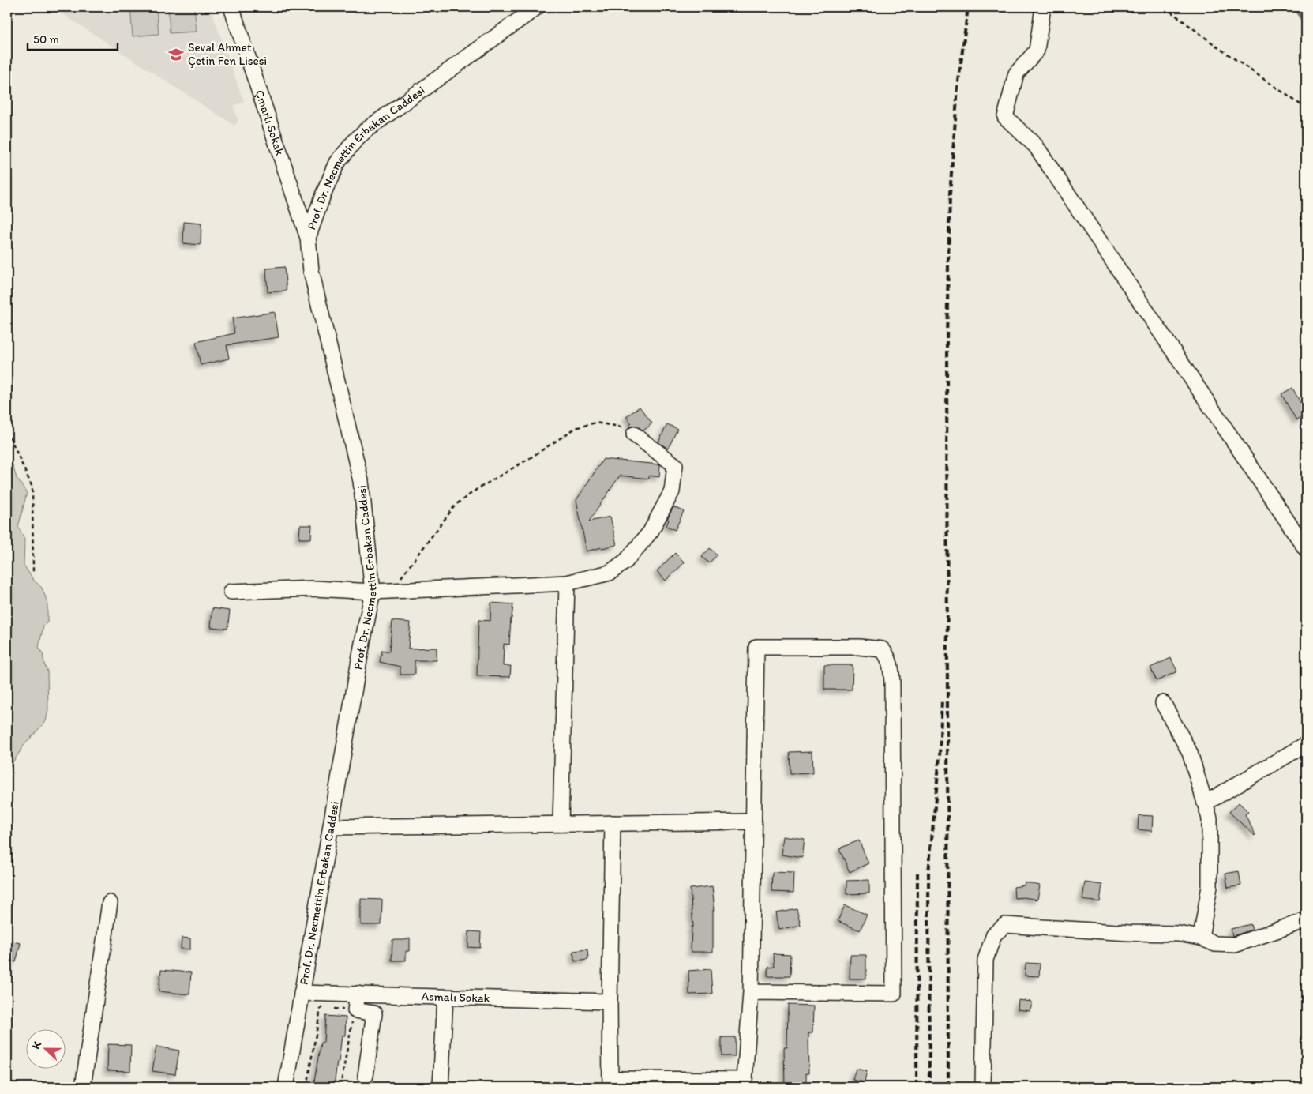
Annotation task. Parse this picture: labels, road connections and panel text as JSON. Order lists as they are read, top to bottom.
{
  "streets": {
    "street": ["Çınarlı Sokak", "Prof. Dr. Necmettin Erbakan Caddesi", "Asmalı Sokak"]
  },
  "crossings": [
    ["Çınarlı Sokak", "Prof. Dr. Necmettin Erbakan Caddesi"],
    ["Prof. Dr. Necmettin Erbakan Caddesi", "Asmalı Sokak"]
  ],
  "places": {
    "school or university": ["Seval Ahmet Çetin Fen Lisesi"]
  },
  "scale_bar": "50 m",
  "north": "left"
}
